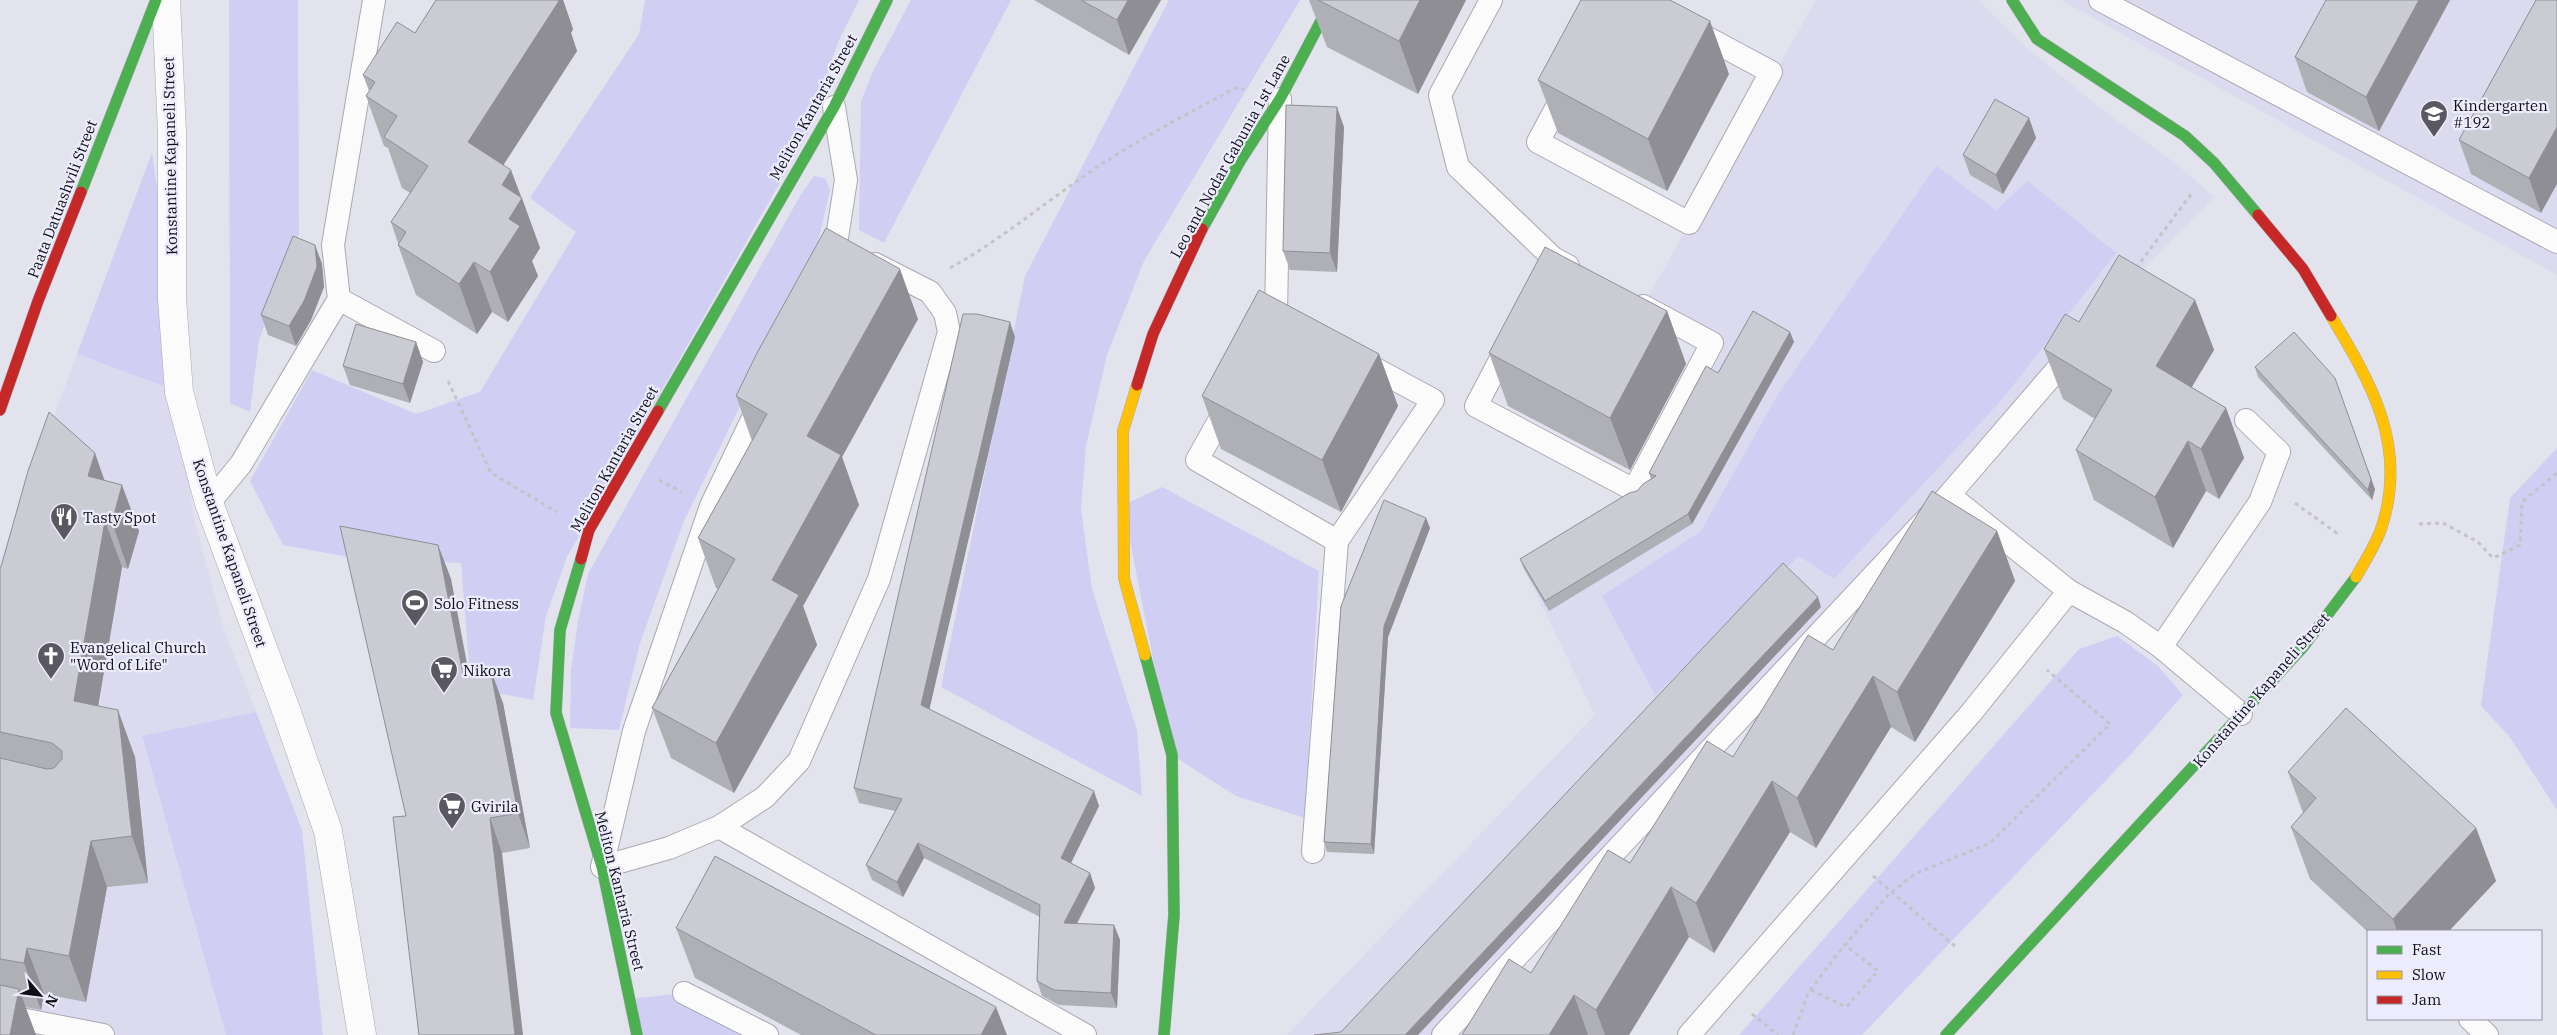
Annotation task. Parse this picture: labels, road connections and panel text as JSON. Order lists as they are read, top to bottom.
{
  "streets": {
    "street": [
      "Meliton Kantaria Street",
      "Konstantine Kapaneli Street",
      "Leo and Nodar Gabunia 1st Lane",
      "Paata Datuashvili Street"
    ]
  },
  "places": {
    "school or university": ["Kindergarten #192"],
    "restaurant": ["Tasty Spot"],
    "sports": ["Solo Fitness"],
    "church": ["Evangelical Church \"Word of Life\""],
    "supermarket": ["Nikora", "Gvirila"]
  },
  "legend": ["Fast", "Slow", "Jam"],
  "north": "bottom right"
}
